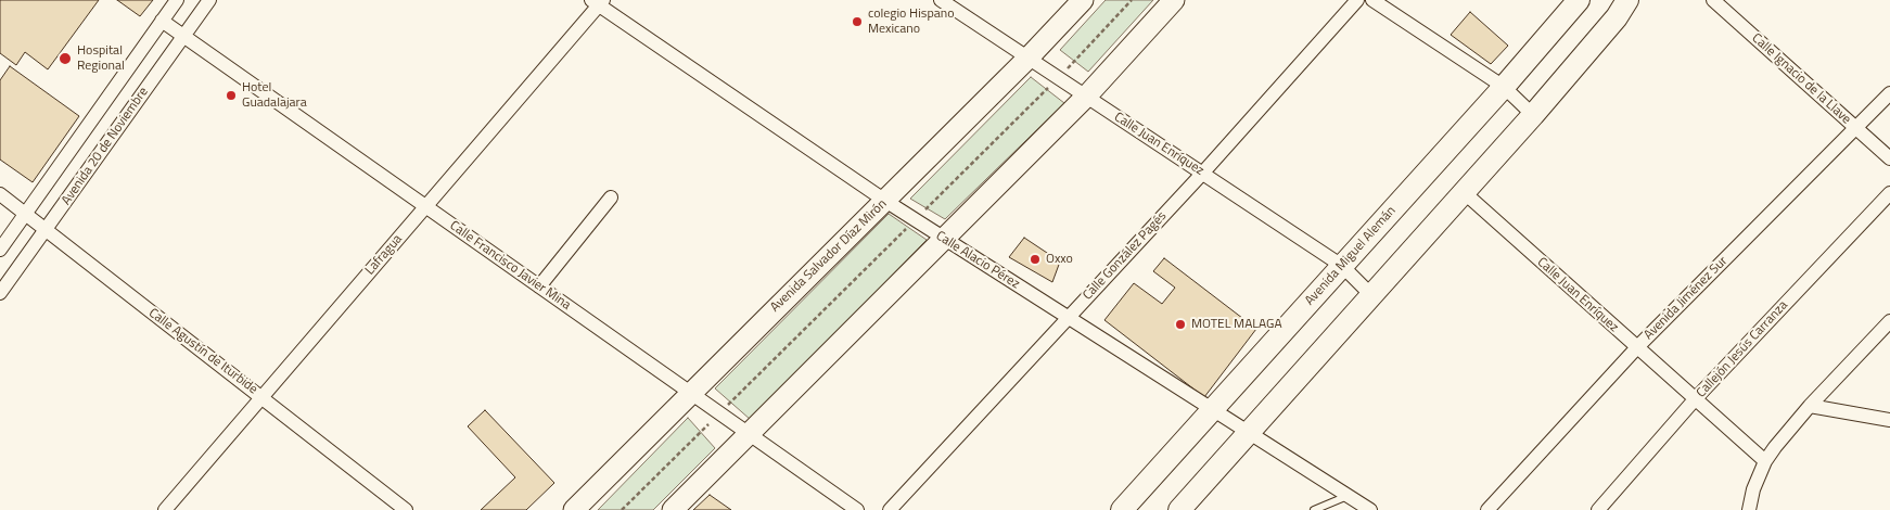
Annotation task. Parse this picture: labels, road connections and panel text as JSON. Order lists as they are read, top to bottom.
{
  "streets": {
    "main road": ["Avenida Salvador Díaz Mirón", "Avenida Miguel Alemán"],
    "street": [
      "Calle Ignacio de la Llave",
      "Calle Juan Enríquez",
      "Avenida 20 de Noviembre",
      "Lafragua",
      "Calle González Pagés",
      "Calle Alacio Pérez",
      "Calle Francisco Javier Mina",
      "Avenida Jiménez Sur",
      "Callejón Jesús Carranza",
      "Calle Agustín de Iturbide"
    ]
  },
  "crossings": [
    ["Calle Ignacio de la Llave", "Avenida Jiménez Sur"],
    ["Calle Juan Enríquez", "Avenida Salvador Díaz Mirón"],
    ["Calle Juan Enríquez", "Calle González Pagés"],
    ["Calle Juan Enríquez", "Avenida Miguel Alemán"],
    ["Calle Juan Enríquez", "Avenida Jiménez Sur"],
    ["Calle Juan Enríquez", "Callejón Jesús Carranza"],
    ["Avenida 20 de Noviembre", "Calle Francisco Javier Mina"],
    ["Avenida 20 de Noviembre", "Calle Agustín de Iturbide"],
    ["Lafragua", "Calle Alacio Pérez"],
    ["Lafragua", "Calle Francisco Javier Mina"],
    ["Lafragua", "Calle Agustín de Iturbide"],
    ["Avenida Salvador Díaz Mirón", "Calle Alacio Pérez"],
    ["Avenida Salvador Díaz Mirón", "Calle Francisco Javier Mina"],
    ["Calle González Pagés", "Calle Alacio Pérez"],
    ["Avenida Miguel Alemán", "Calle Alacio Pérez"]
  ],
  "places": [
    "colegio Hispano Mexicano",
    "Hospital Regional",
    "Hotel Guadalajara",
    "Oxxo",
    "MOTEL MALAGA"
  ]
}
